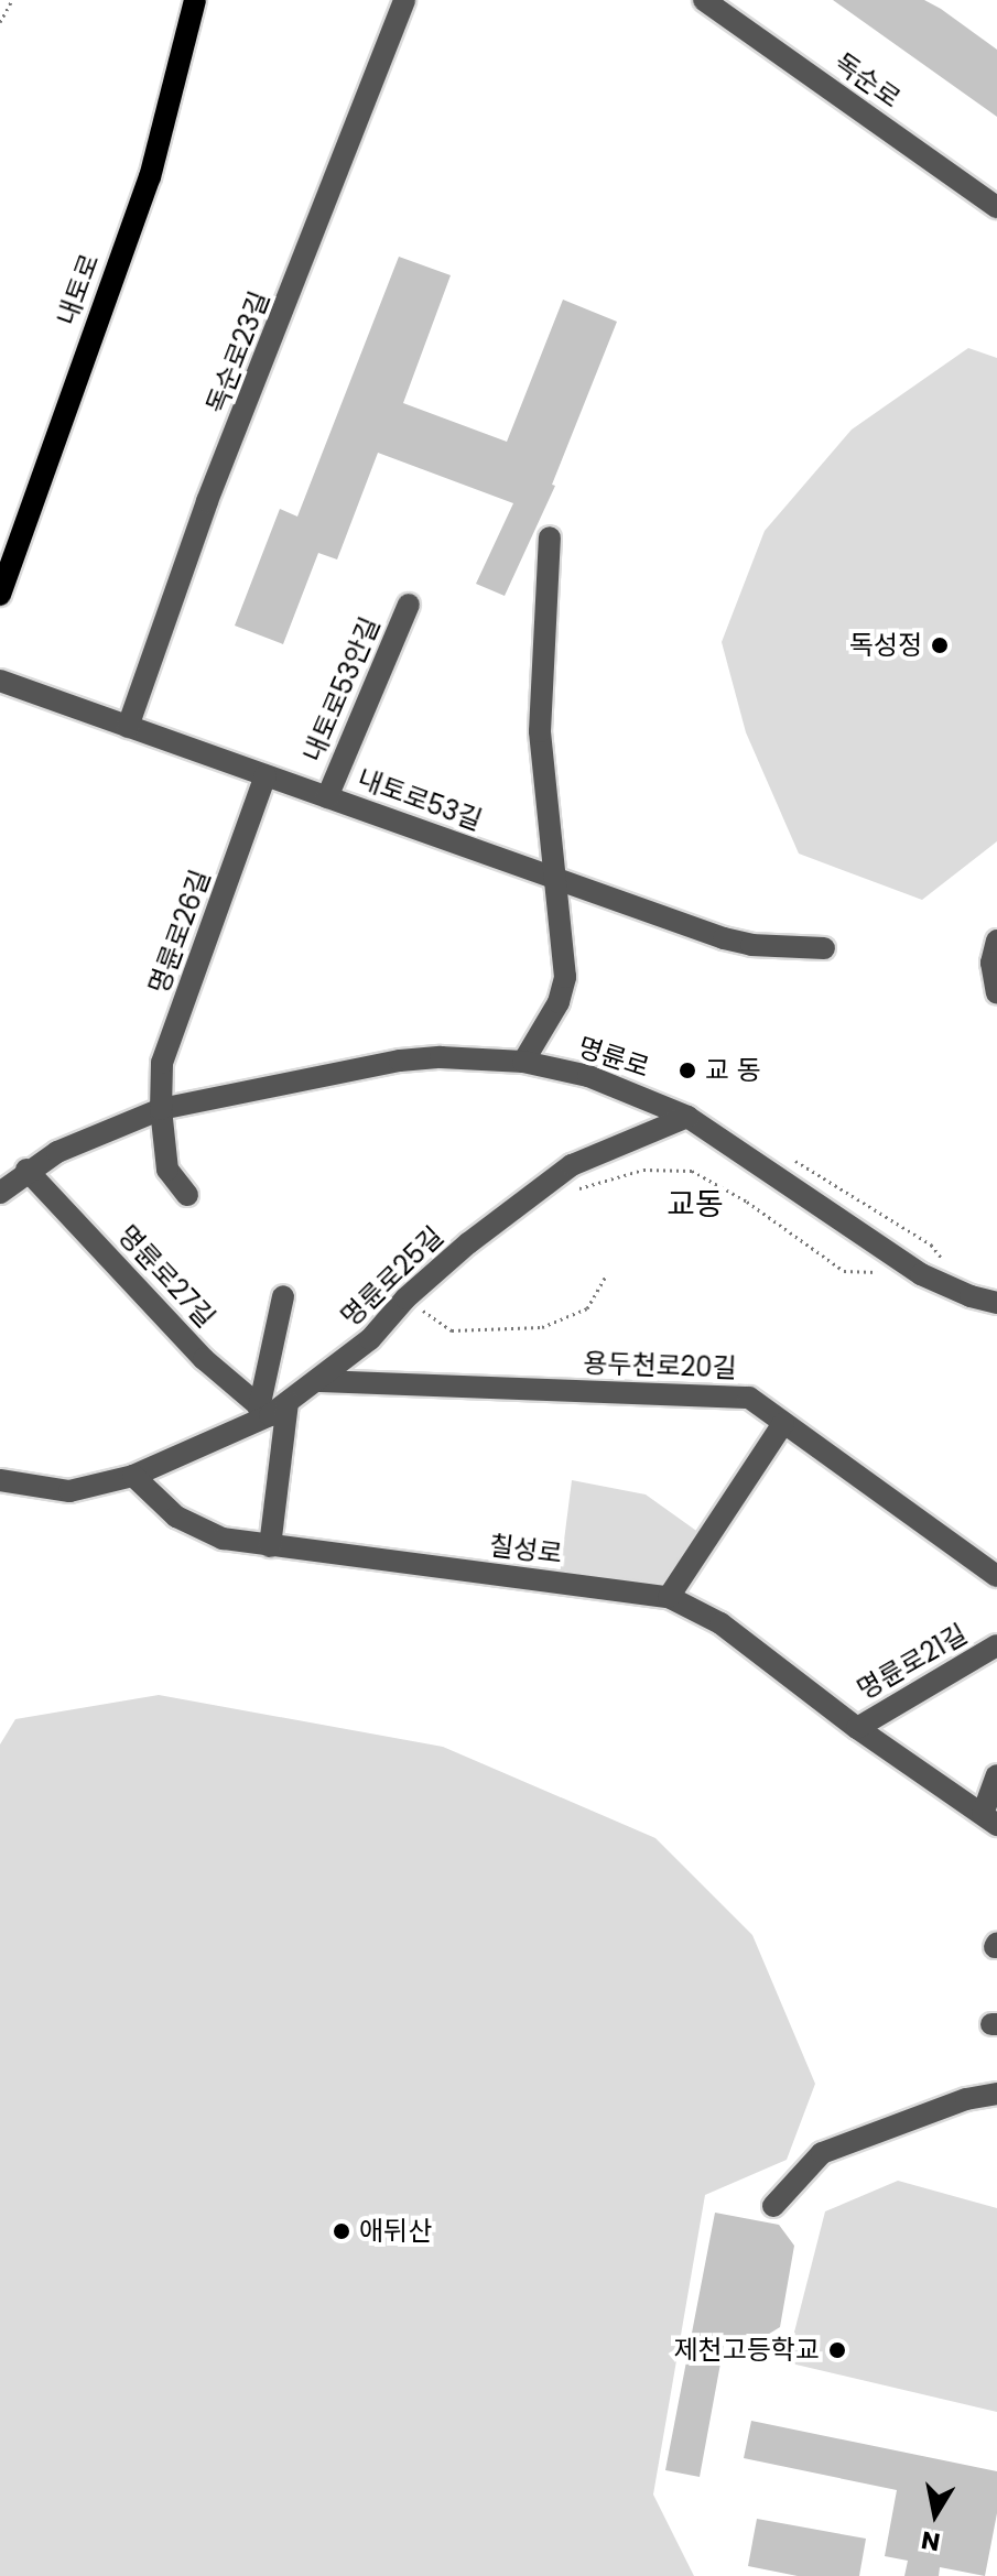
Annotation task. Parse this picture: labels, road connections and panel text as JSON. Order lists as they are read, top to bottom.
{
  "streets": {
    "main road": ["내토로"],
    "street": [
      "독순로",
      "독순로23길",
      "내토로53안길",
      "내토로53길",
      "명륜로26길",
      "명륜로",
      "명륜로27길",
      "명륜로25길",
      "용두천로20길",
      "칠성로",
      "명륜로21길"
    ]
  },
  "crossings": [
    ["독순로23길", "내토로53길"],
    ["내토로53안길", "내토로53길"],
    ["내토로53길", "명륜로26길"],
    ["명륜로26길", "명륜로"],
    ["명륜로", "명륜로27길"],
    ["명륜로", "명륜로25길"],
    ["명륜로27길", "명륜로25길"],
    ["명륜로25길", "용두천로20길"],
    ["명륜로25길", "칠성로"],
    ["칠성로", "명륜로21길"]
  ],
  "districts": ["교동"],
  "places": [
    "독성정",
    "교 동",
    "애뒤산",
    "제천고등학교"
  ],
  "north": "bottom"
}
